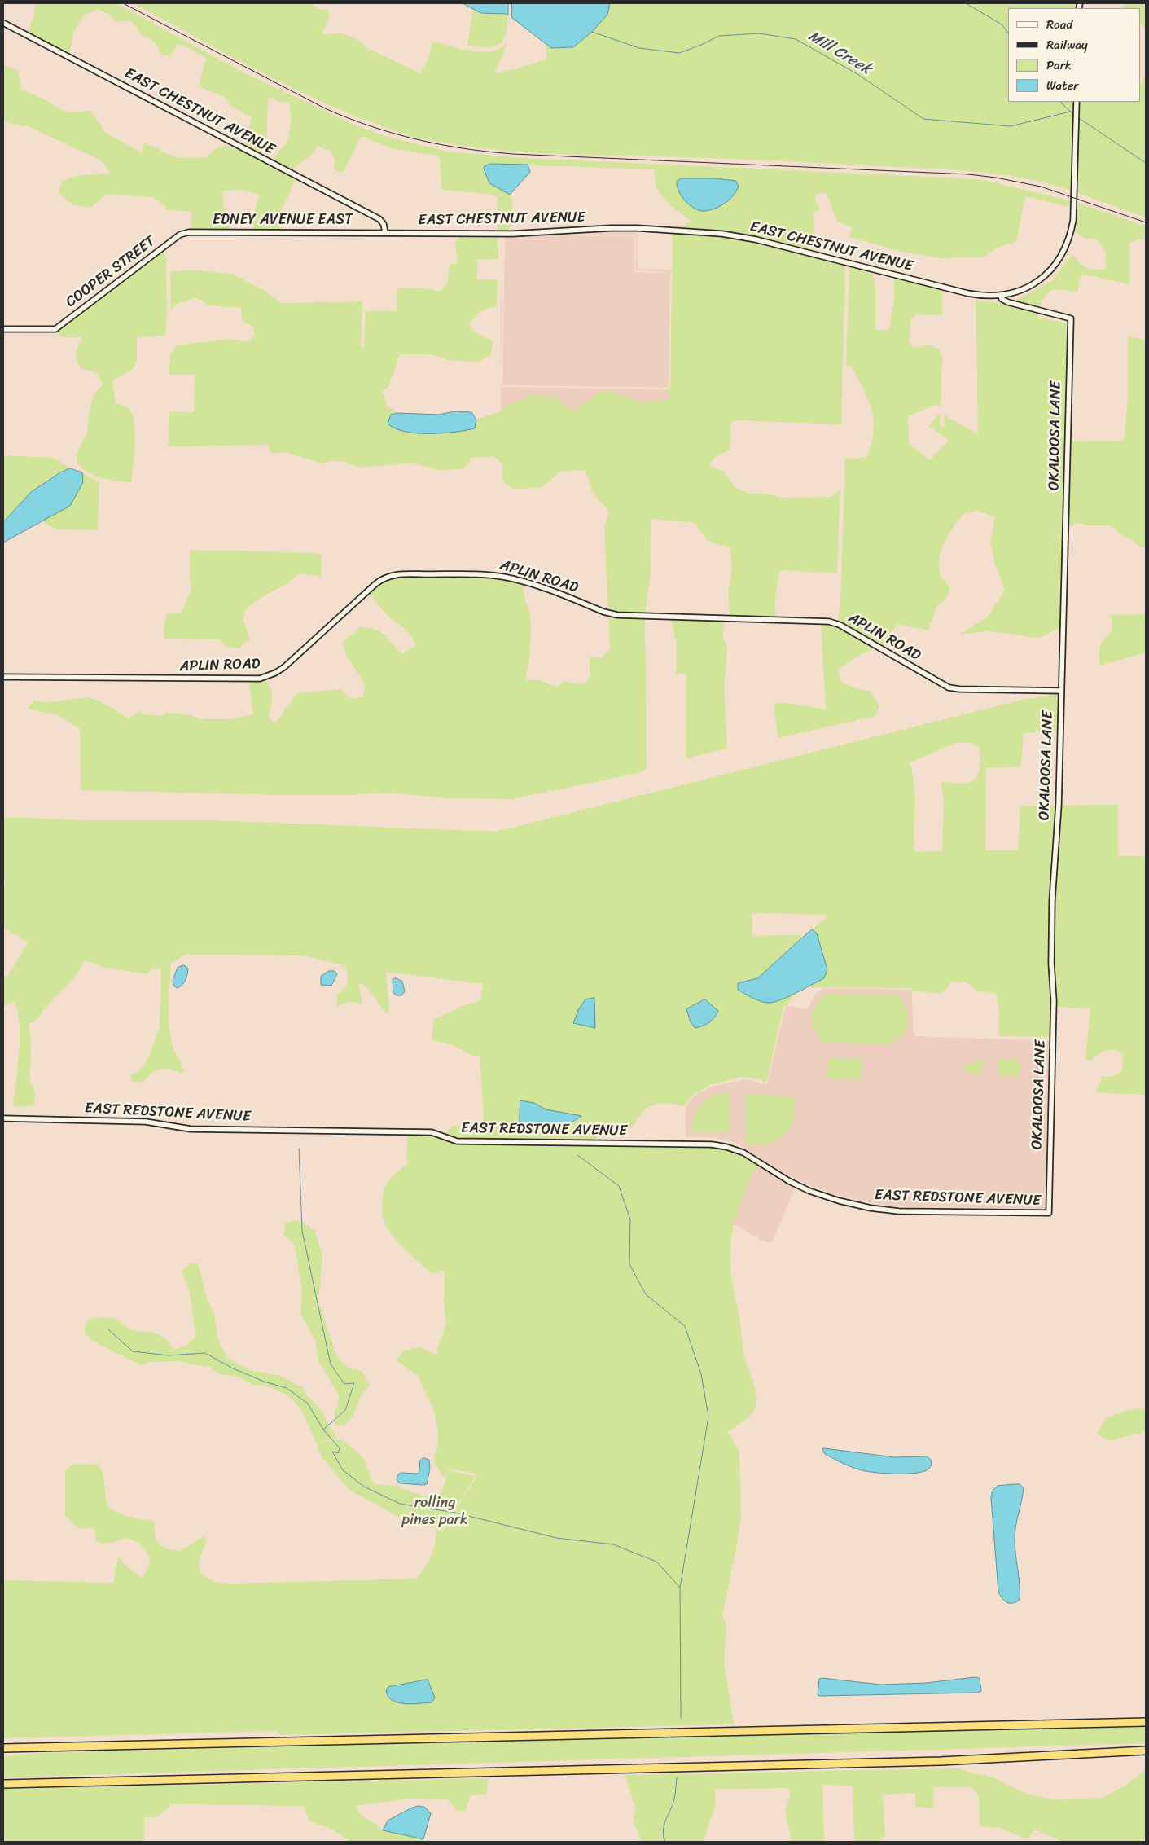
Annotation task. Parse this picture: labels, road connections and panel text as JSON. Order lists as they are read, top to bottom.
{
  "streets": {
    "street": [
      "EAST CHESTNUT AVENUE",
      "EDNEY AVENUE EAST",
      "COOPER STREET",
      "OKALOOSA LANE",
      "APLIN ROAD",
      "EAST REDSTONE AVENUE"
    ]
  },
  "crossings": [
    ["EAST CHESTNUT AVENUE", "EDNEY AVENUE EAST"],
    ["EAST CHESTNUT AVENUE", "OKALOOSA LANE"],
    ["EDNEY AVENUE EAST", "COOPER STREET"],
    ["OKALOOSA LANE", "APLIN ROAD"],
    ["OKALOOSA LANE", "EAST REDSTONE AVENUE"]
  ],
  "water": ["Mill Creek"],
  "parks": ["rolling pines park"],
  "legend": [
    "Road",
    "Railway",
    "Park",
    "Water"
  ]
}
